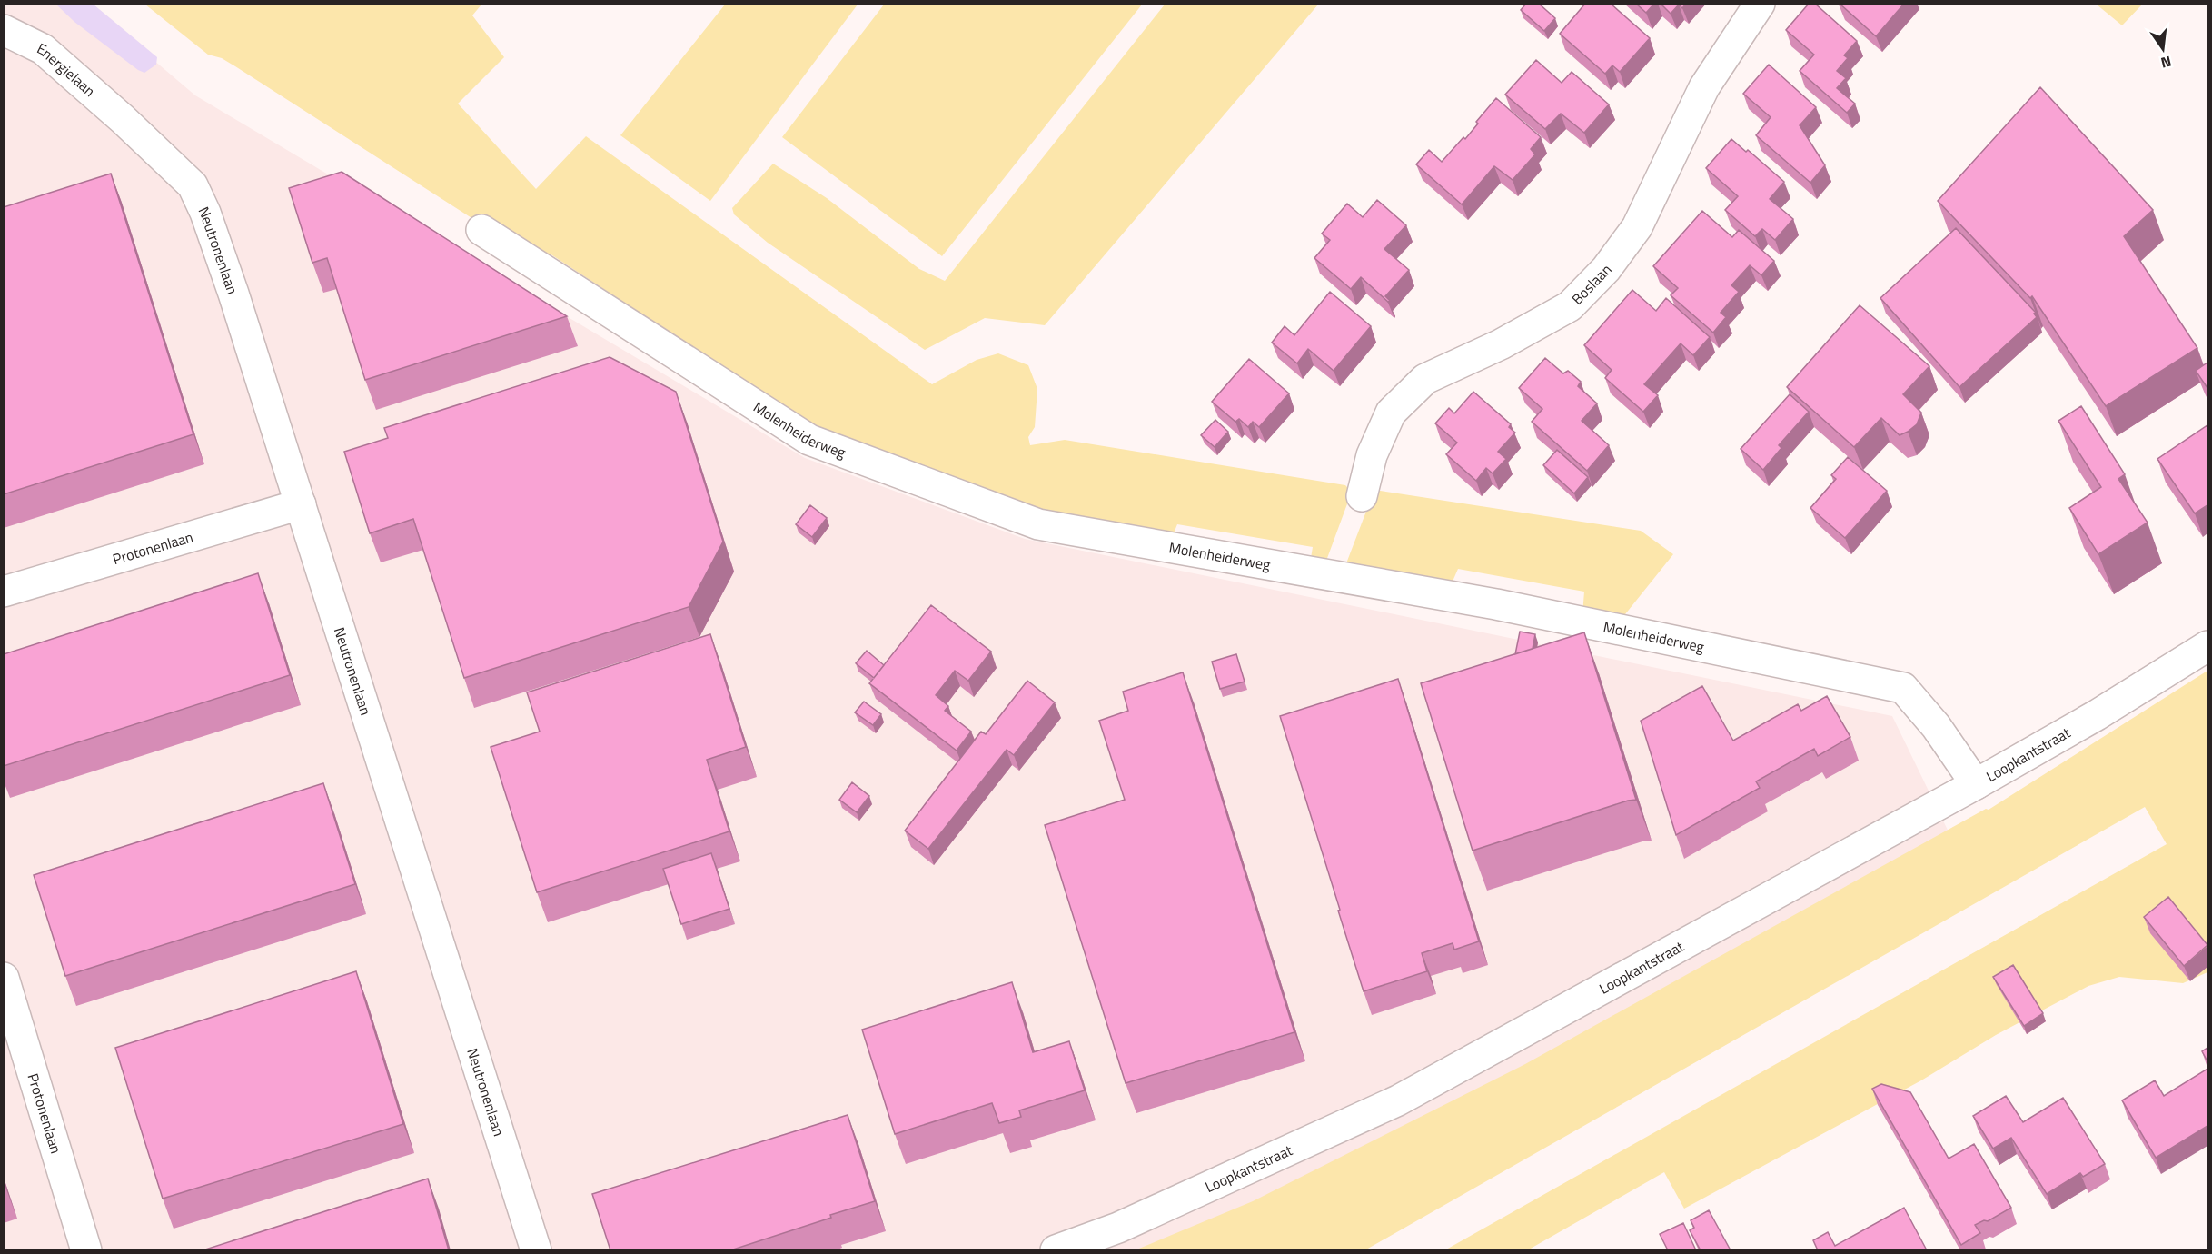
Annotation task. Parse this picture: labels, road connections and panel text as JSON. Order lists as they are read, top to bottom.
{
  "streets": {
    "street": [
      "Energielaan",
      "Neutronenlaan",
      "Boslaan",
      "Molenheiderweg",
      "Protonenlaan",
      "Loopkantstraat"
    ]
  },
  "crossings": [
    ["Energielaan", "Neutronenlaan"],
    ["Neutronenlaan", "Protonenlaan"],
    ["Molenheiderweg", "Loopkantstraat"]
  ],
  "north": "bottom"
}
